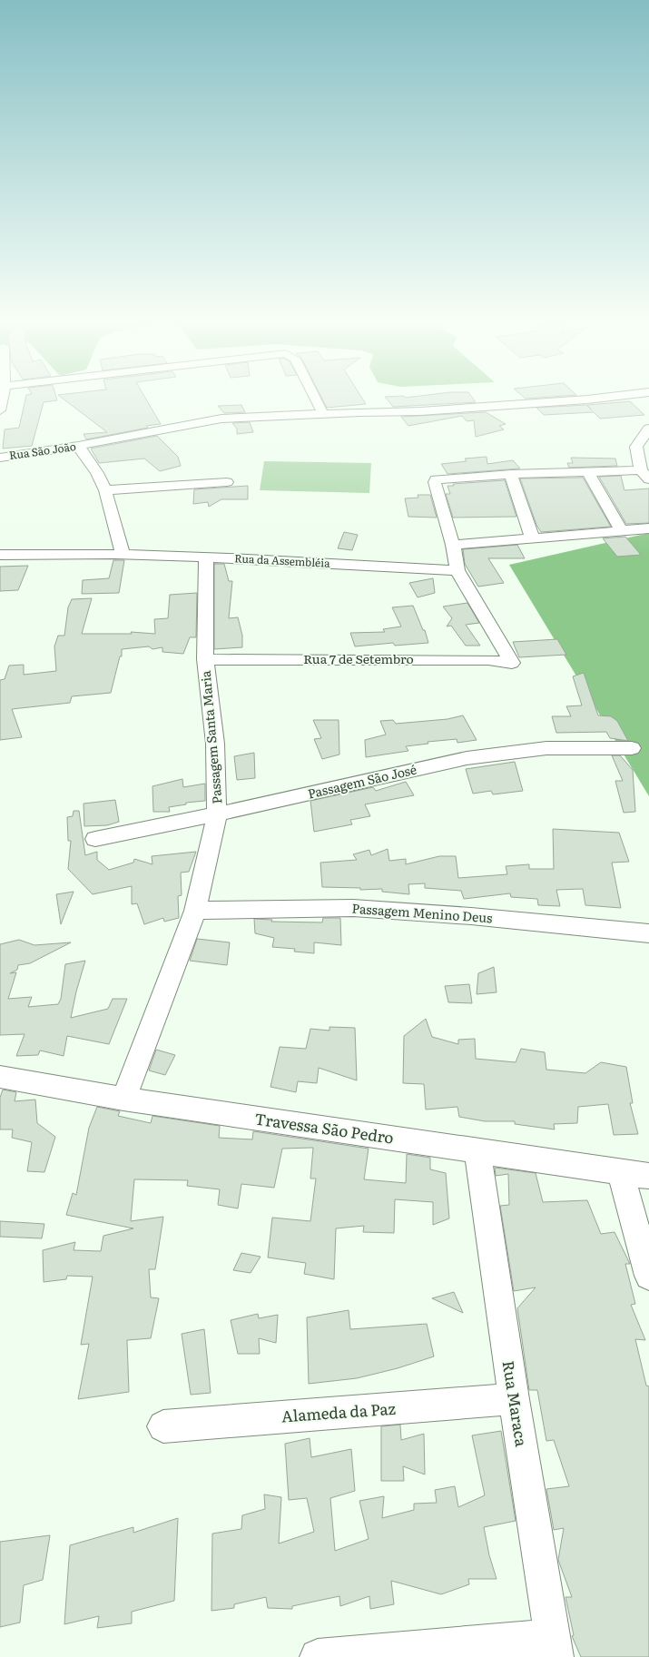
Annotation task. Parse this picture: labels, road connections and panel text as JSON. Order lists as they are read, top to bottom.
{
  "streets": {
    "street": [
      "Rua São João",
      "Rua da Assembléia",
      "Rua 7 de Setembro",
      "Passagem Santa Maria",
      "Passagem São José",
      "Passagem Menino Deus",
      "Travessa São Pedro",
      "Rua Maraca",
      "Alameda da Paz"
    ]
  },
  "crossings": [
    ["Rua da Assembléia", "Rua 7 de Setembro"],
    ["Rua da Assembléia", "Passagem Santa Maria"],
    ["Rua 7 de Setembro", "Passagem Santa Maria"],
    ["Passagem Santa Maria", "Passagem São José"],
    ["Passagem Santa Maria", "Passagem Menino Deus"],
    ["Passagem Santa Maria", "Travessa São Pedro"],
    ["Travessa São Pedro", "Rua Maraca"],
    ["Rua Maraca", "Alameda da Paz"]
  ]
}
